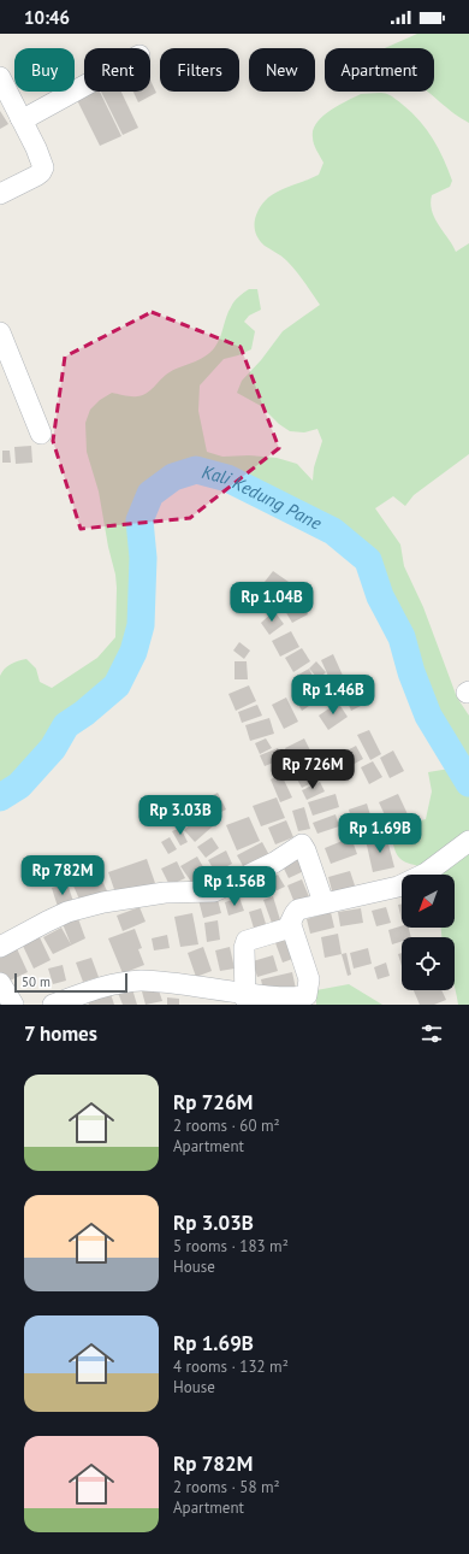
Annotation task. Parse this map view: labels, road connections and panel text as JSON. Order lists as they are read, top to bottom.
{
  "water": ["Kali Kedung Pane"],
  "scale_bar": "50 m",
  "north": "bottom left",
  "page": {
    "status": "10:46",
    "chip": [
      "Buy",
      "Rent",
      "Filters",
      "New",
      "Apartment"
    ],
    "price": [
      "Rp 1.04B",
      "Rp 1.46B",
      "Rp 726M",
      "Rp 3.03B",
      "Rp 1.69B",
      "Rp 782M",
      "Rp 1.56B"
    ],
    "scale": "50 m",
    "heading": "7 homes",
    "list": [
      {
        "name": "Rp 726M",
        "note": "2 rooms · 60 m² · Apartment"
      },
      {
        "name": "Rp 3.03B",
        "note": "5 rooms · 183 m² · House"
      },
      {
        "name": "Rp 1.69B",
        "note": "4 rooms · 132 m² · House"
      },
      {
        "name": "Rp 782M",
        "note": "2 rooms · 58 m² · Apartment"
      }
    ]
  }
}
